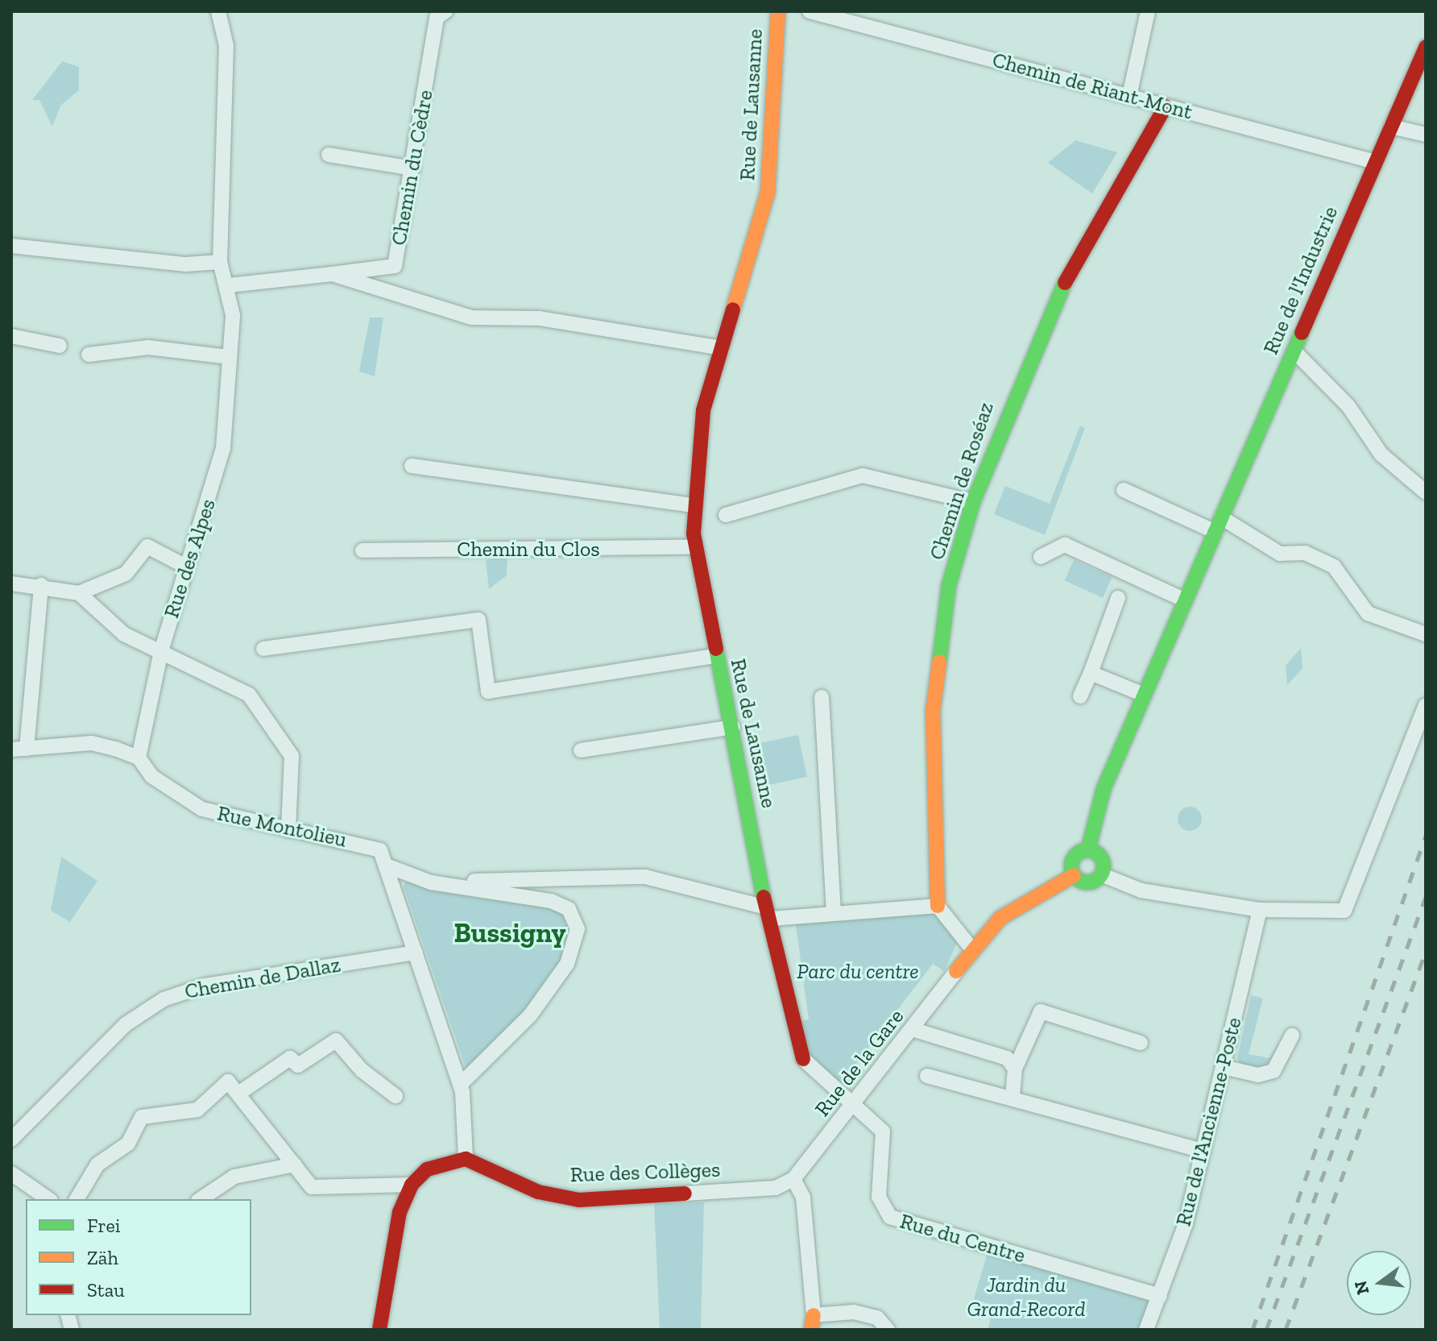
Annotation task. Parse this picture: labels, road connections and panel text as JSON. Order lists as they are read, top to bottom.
{
  "streets": {
    "street": [
      "Chemin de Riant-Mont",
      "Rue de Lausanne",
      "Chemin du Cèdre",
      "Rue de l'Industrie",
      "Chemin de Roséaz",
      "Chemin du Clos",
      "Rue des Alpes",
      "Rue Montolieu",
      "Chemin de Dallaz",
      "Rue de la Gare",
      "Rue de l'Ancienne-Poste",
      "Rue des Collèges",
      "Rue du Centre"
    ]
  },
  "crossings": [
    ["Chemin de Riant-Mont", "Rue de l'Industrie"],
    ["Chemin de Riant-Mont", "Chemin de Roséaz"],
    ["Rue de Lausanne", "Chemin du Cèdre"],
    ["Rue de Lausanne", "Chemin du Clos"],
    ["Rue de Lausanne", "Rue de la Gare"],
    ["Rue de Lausanne", "Rue du Centre"],
    ["Chemin du Cèdre", "Rue des Alpes"],
    ["Rue de l'Industrie", "Rue de la Gare"],
    ["Rue des Alpes", "Rue Montolieu"],
    ["Rue de la Gare", "Rue des Collèges"],
    ["Rue de la Gare", "Rue du Centre"],
    ["Rue de l'Ancienne-Poste", "Rue du Centre"]
  ],
  "districts": ["Bussigny"],
  "parks": ["Parc du centre", "Jardin du Grand-Record"],
  "legend": ["Frei", "Zäh", "Stau"],
  "north": "left"
}
